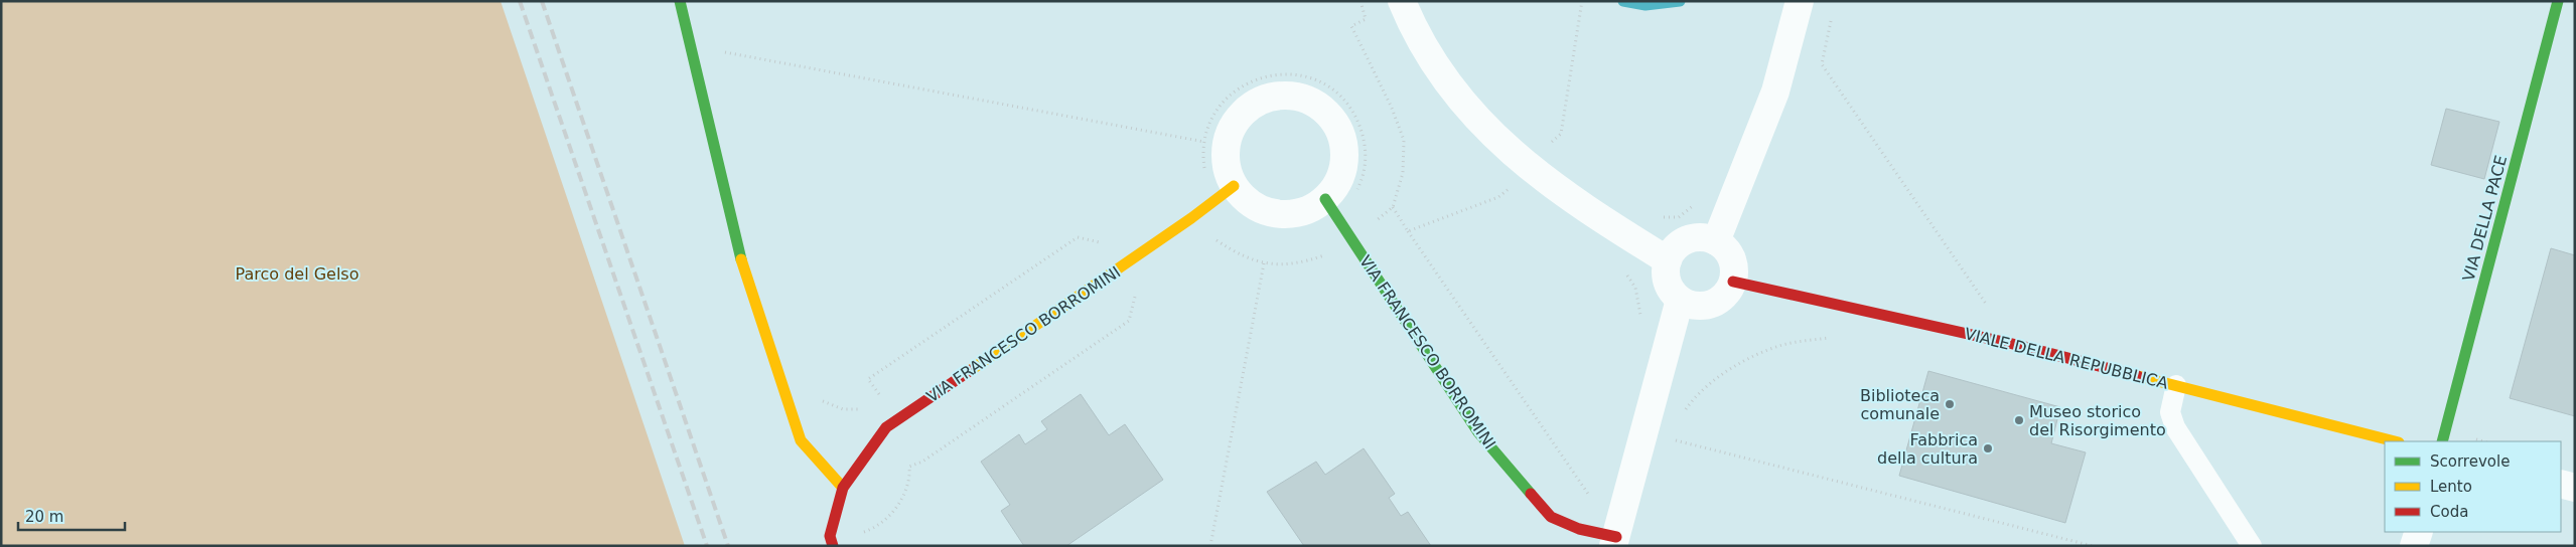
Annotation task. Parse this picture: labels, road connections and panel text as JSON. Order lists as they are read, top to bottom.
{
  "streets": {
    "street": ["VIA DELLA PACE", "VIA FRANCESCO BORROMINI", "VIALE DELLA REPUBBLICA"]
  },
  "parks": ["Parco del Gelso"],
  "places": ["Biblioteca comunale", "Museo storico del Risorgimento", "Fabbrica della cultura"],
  "legend": ["Scorrevole", "Lento", "Coda"],
  "scale_bar": "20 m"
}
